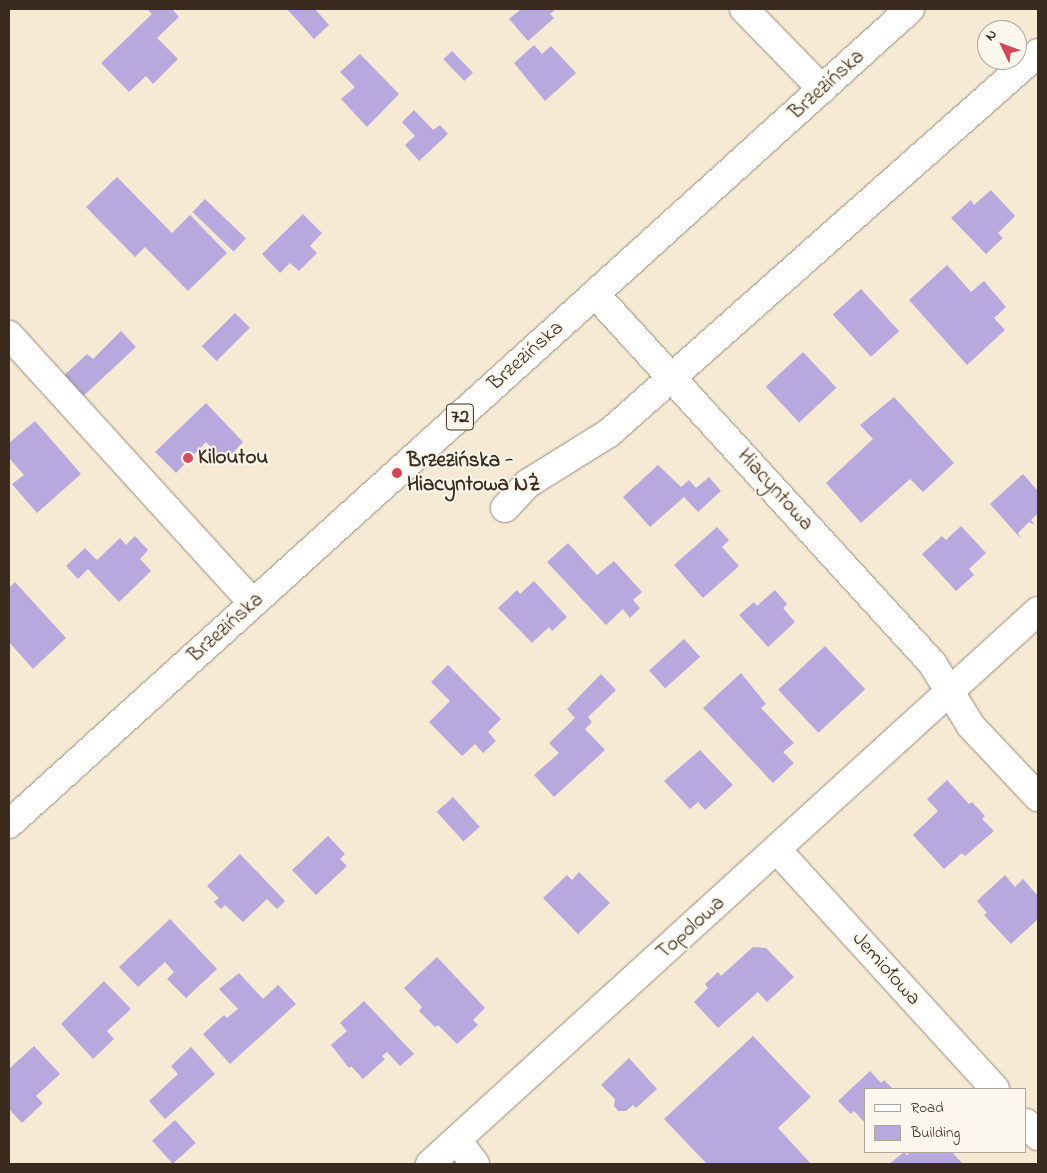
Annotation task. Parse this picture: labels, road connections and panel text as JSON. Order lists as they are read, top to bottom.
{
  "streets": {
    "street": [
      "Brzezińska",
      "72",
      "Hiacyntowa",
      "Topolowa",
      "Jemiołowa"
    ]
  },
  "crossings": [
    ["Brzezińska", "Hiacyntowa"],
    ["Hiacyntowa", "Topolowa"],
    ["Topolowa", "Jemiołowa"]
  ],
  "places": ["Kiloutou", "Brzezińska - Hiacyntowa NŻ"],
  "legend": ["Road", "Building"],
  "north": "top left"
}
